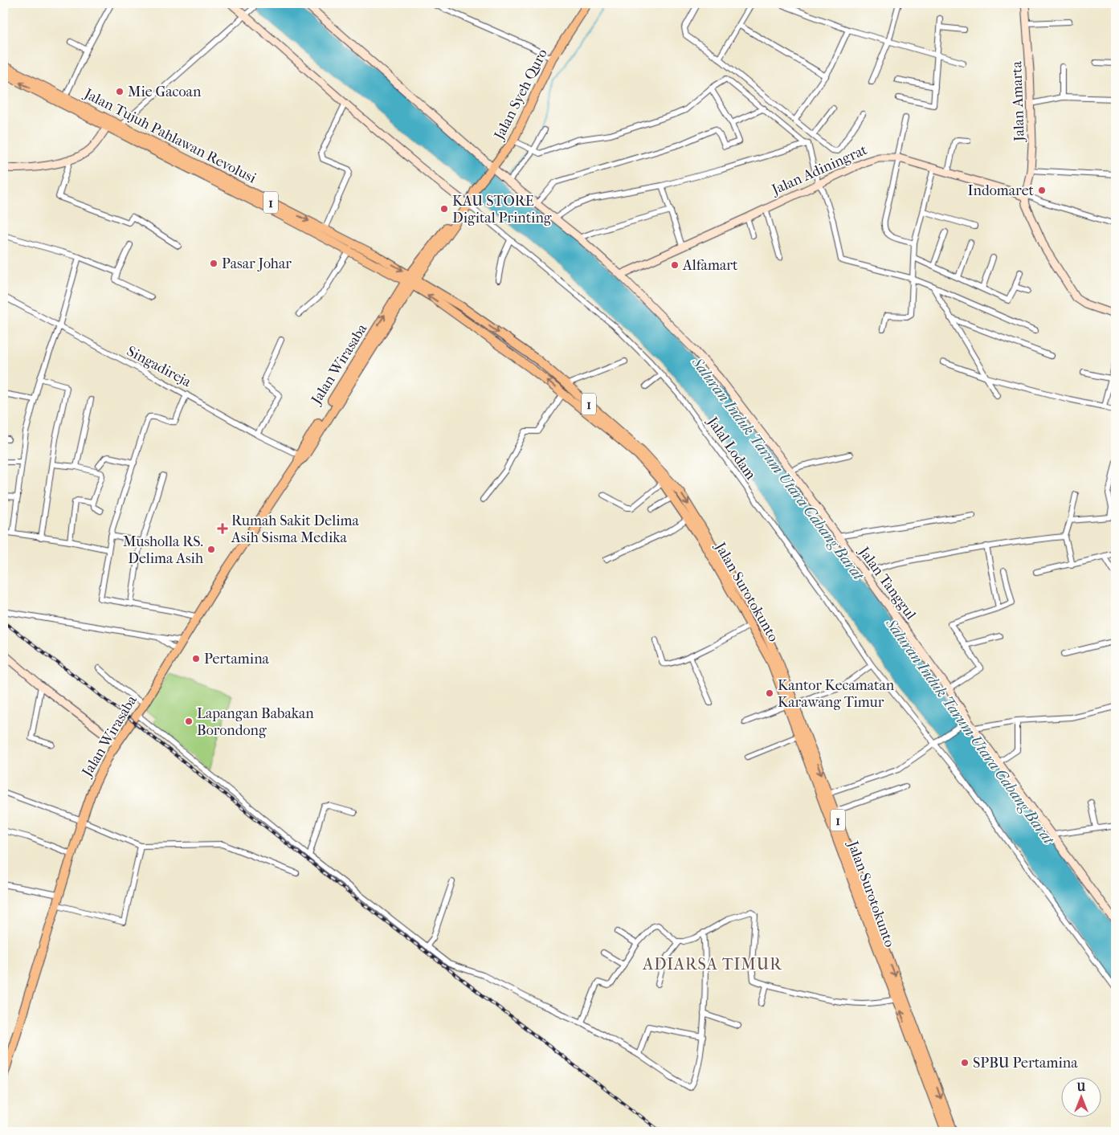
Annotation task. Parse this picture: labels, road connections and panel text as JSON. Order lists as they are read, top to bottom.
{
  "streets": {
    "main road": [
      "Jalan Syeh Quro",
      "Jalan Tujuh Pahlawan Revolusi",
      "1",
      "Jalan Wirasaba",
      "Jalan Surotokunto"
    ],
    "street": [
      "Jalan Amarta",
      "Jalan Adiningrat",
      "Singadireja",
      "Jalal Lodam",
      "Jalan Tanggul"
    ]
  },
  "crossings": [
    ["Jalan Syeh Quro", "Jalan Tujuh Pahlawan Revolusi"],
    ["Jalan Syeh Quro", "1"],
    ["Jalan Syeh Quro", "Jalan Wirasaba"],
    ["Jalan Syeh Quro", "Jalal Lodam"],
    ["Jalan Syeh Quro", "Jalan Tanggul"],
    ["Jalan Amarta", "Jalan Adiningrat"],
    ["Jalan Tujuh Pahlawan Revolusi", "1"],
    ["Jalan Tujuh Pahlawan Revolusi", "Jalan Wirasaba"],
    ["Jalan Adiningrat", "Jalan Tanggul"],
    ["1", "Jalan Wirasaba"],
    ["1", "Jalan Surotokunto"],
    ["Jalan Wirasaba", "Singadireja"]
  ],
  "districts": ["ADIARSA TIMUR"],
  "water": ["Saluran Induk Tarum Utara Cabang Barat"],
  "places": {
    "other": [
      "Mie Gacoan",
      "Indomaret",
      "KAU STORE Digital Printing",
      "Pasar Johar",
      "Alfamart",
      "Musholla RS. Delima Asih",
      "Pertamina",
      "Kantor Kecamatan Karawang Timur",
      "Lapangan Babakan Borondong",
      "SPBU Pertamina"
    ],
    "health": ["Rumah Sakit Delima Asih Sisma Medika"]
  },
  "north": "top"
}
